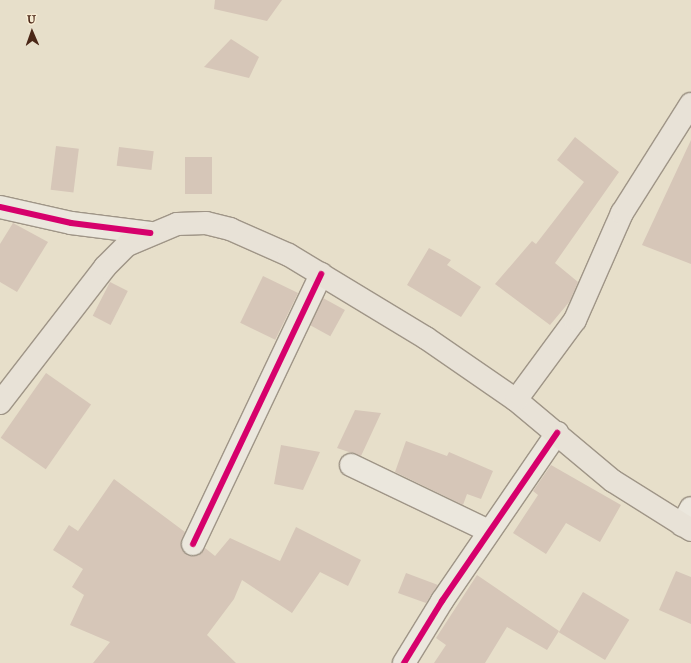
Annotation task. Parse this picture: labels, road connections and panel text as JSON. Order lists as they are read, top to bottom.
{
  "north": "top"
}
